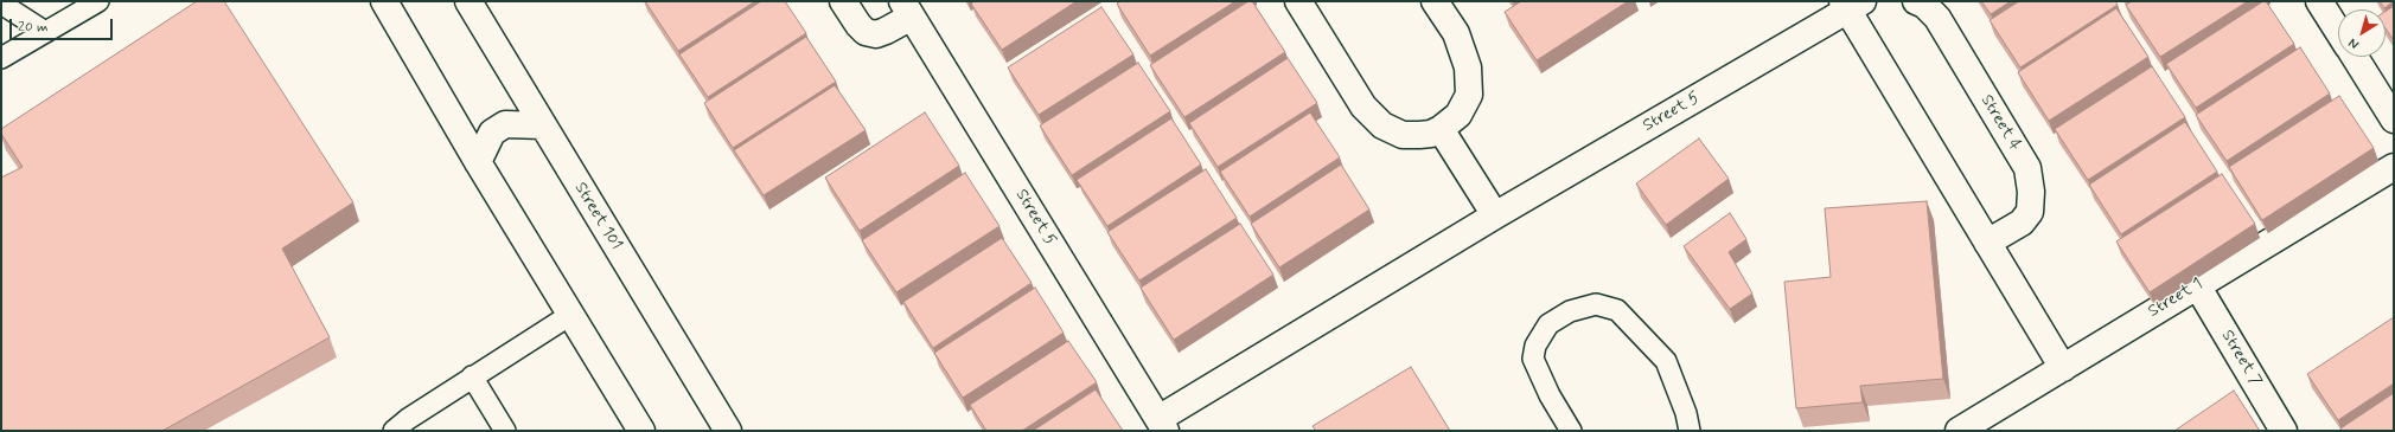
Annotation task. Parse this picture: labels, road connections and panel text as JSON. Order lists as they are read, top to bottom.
{
  "streets": {
    "street": [
      "Street 5",
      "Street 4",
      "Street 101",
      "Street 1",
      "Street 7"
    ]
  },
  "crossings": [
    ["Street 1", "Street 7"]
  ],
  "scale_bar": "20 m",
  "north": "bottom left"
}
